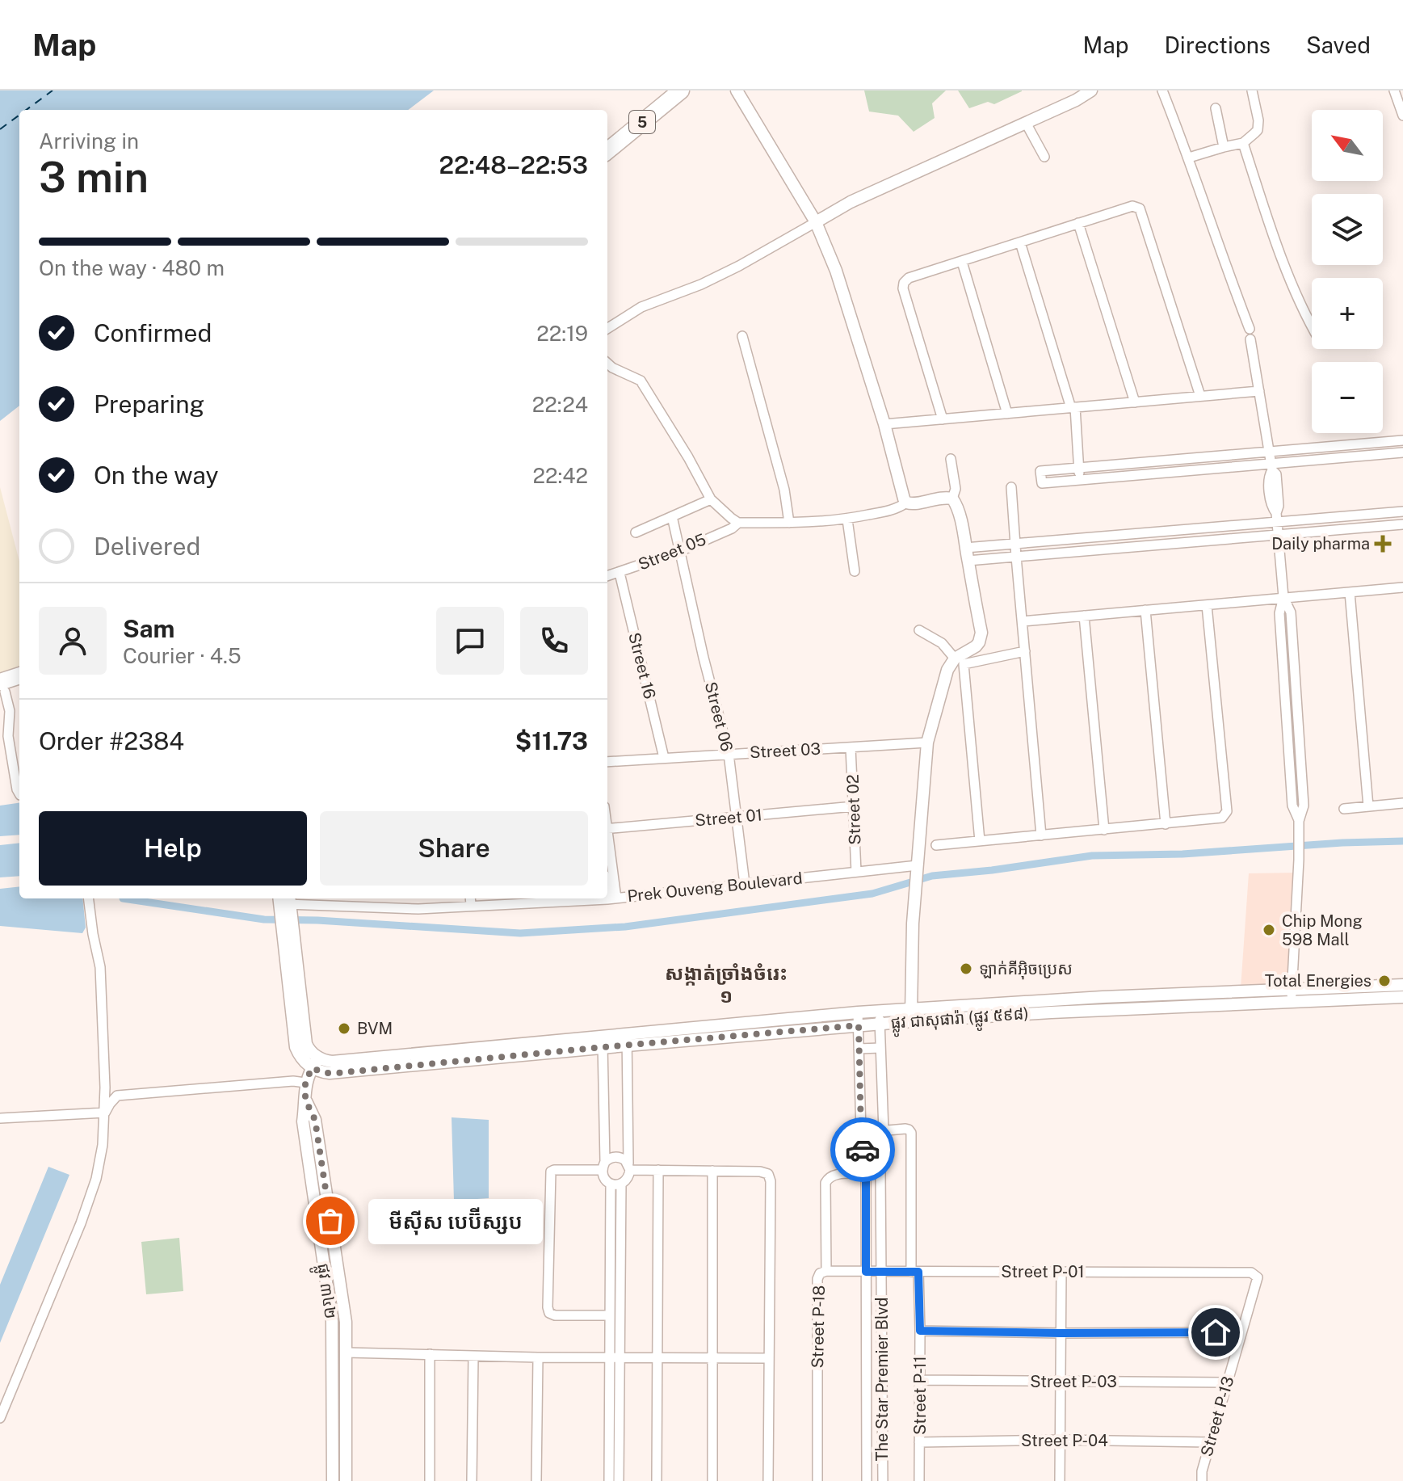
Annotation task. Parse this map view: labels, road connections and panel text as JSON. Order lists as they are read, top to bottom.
{
  "streets": {
    "highway": ["5"],
    "main road": ["ផ្លូវ ជាសុផារ៉ា (ផ្លូវ ៥៩៨)", "ផ្លូវ ៣៤២"],
    "street": [
      "Street 05",
      "Street 16",
      "Street 06",
      "Street 03",
      "Street 02",
      "Street 01",
      "Prek Ouveng Boulevard",
      "Street P-01",
      "Street P-18",
      "The Star Premier Blvd",
      "Street P-03",
      "Street P-11",
      "Street P-13",
      "Street P-04"
    ]
  },
  "crossings": [
    ["Street 05", "Street 16"],
    ["Street 05", "Street 06"],
    ["Street 16", "Street 03"],
    ["Street 06", "Street 03"],
    ["Street 06", "Street 01"],
    ["Street 06", "Prek Ouveng Boulevard"],
    ["Street 03", "Street 02"],
    ["Street 02", "Street 01"],
    ["Street 02", "Prek Ouveng Boulevard"],
    ["ផ្លូវ ជាសុផារ៉ា (ផ្លូវ ៥៩៨)", "The Star Premier Blvd"],
    ["Street P-01", "Street P-18"],
    ["Street P-01", "The Star Premier Blvd"],
    ["Street P-01", "Street P-11"],
    ["Street P-01", "Street P-13"],
    ["Street P-18", "The Star Premier Blvd"],
    ["The Star Premier Blvd", "Street P-11"],
    ["Street P-03", "Street P-11"],
    ["Street P-03", "Street P-13"],
    ["Street P-11", "Street P-04"],
    ["Street P-13", "Street P-04"]
  ],
  "districts": ["សង្កាត់ច្រាំងចំរេះ ១"],
  "places": {
    "health": ["Daily pharma"],
    "other": [
      "Chip Mong 598 Mall",
      "ឡាក់គីអ៊ិចប្រេស",
      "Total Energies",
      "BVM",
      "មីសុីស បេប៊ីស្សប"
    ]
  },
  "north": "top left",
  "page": {
    "header": "Map",
    "nav": ["Map", "Directions", "Saved"],
    "map_buttons": ["+", "−"],
    "heading": ["3 min", "Arriving in", "22:48–22:53"],
    "panel": [
      "Sam",
      "Courier · 4.5",
      "Order #2384",
      "$11.73"
    ],
    "bar": "On the way · 480 m",
    "list": [
      ["Confirmed", "22:19"],
      ["Preparing", "22:24"],
      ["On the way", "22:42"],
      "Delivered"
    ],
    "buttons": ["Help", "Share"],
    "bubble": "មីសុីស បេប៊ីស្សប"
  }
}
